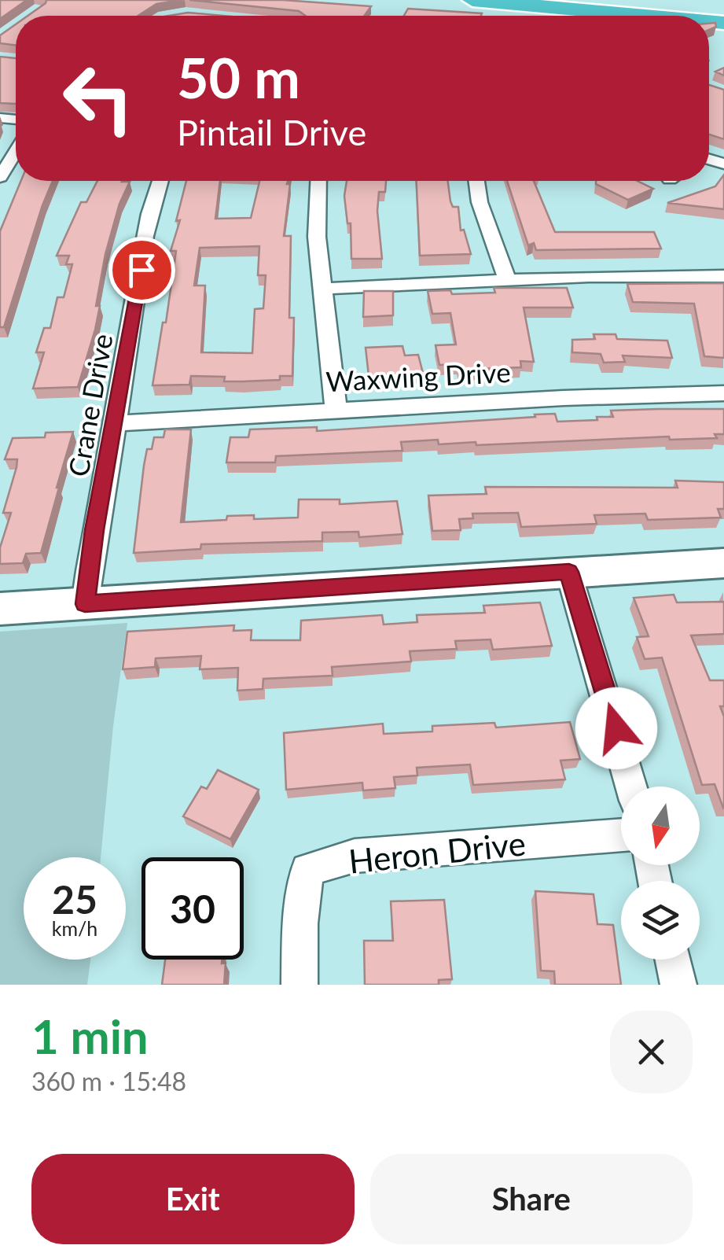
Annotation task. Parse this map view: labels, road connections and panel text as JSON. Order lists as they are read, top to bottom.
{
  "streets": {
    "street": ["Waxwing Drive", "Crane Drive", "Heron Drive"]
  },
  "crossings": [
    ["Waxwing Drive", "Crane Drive"]
  ],
  "north": "bottom",
  "page": {
    "turn": ["50 m", "Pintail Drive"],
    "speed": "25 km/h",
    "limit": "30",
    "heading": ["1 min", "360 m · 15:48"],
    "buttons": ["Exit", "Share"]
  }
}
